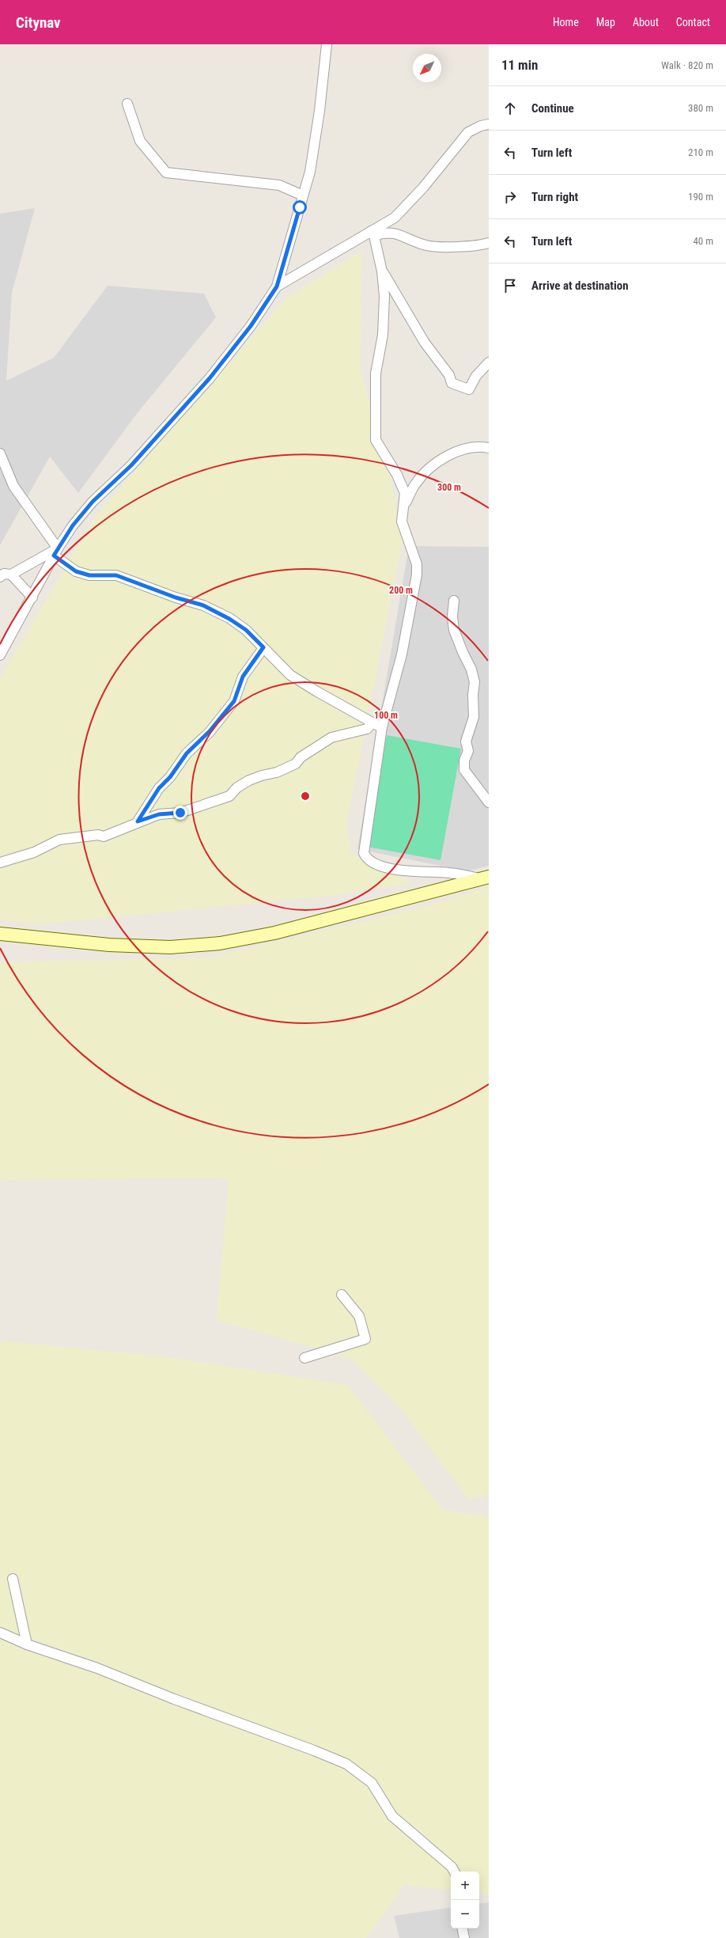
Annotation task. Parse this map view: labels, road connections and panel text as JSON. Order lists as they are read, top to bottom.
{
  "north": "bottom left",
  "page": {
    "header": "Citynav",
    "nav": [
      "Home",
      "Map",
      "About",
      "Contact"
    ],
    "heading": ["11 min", "Walk · 820 m"],
    "list": [
      ["Continue", "380 m"],
      ["Turn left", "210 m"],
      ["Turn right", "190 m"],
      ["Turn left", "40 m"],
      "Arrive at destination"
    ],
    "map_buttons": ["+", "−"]
  },
  "rings": ["300 m", "200 m", "100 m"]
}
